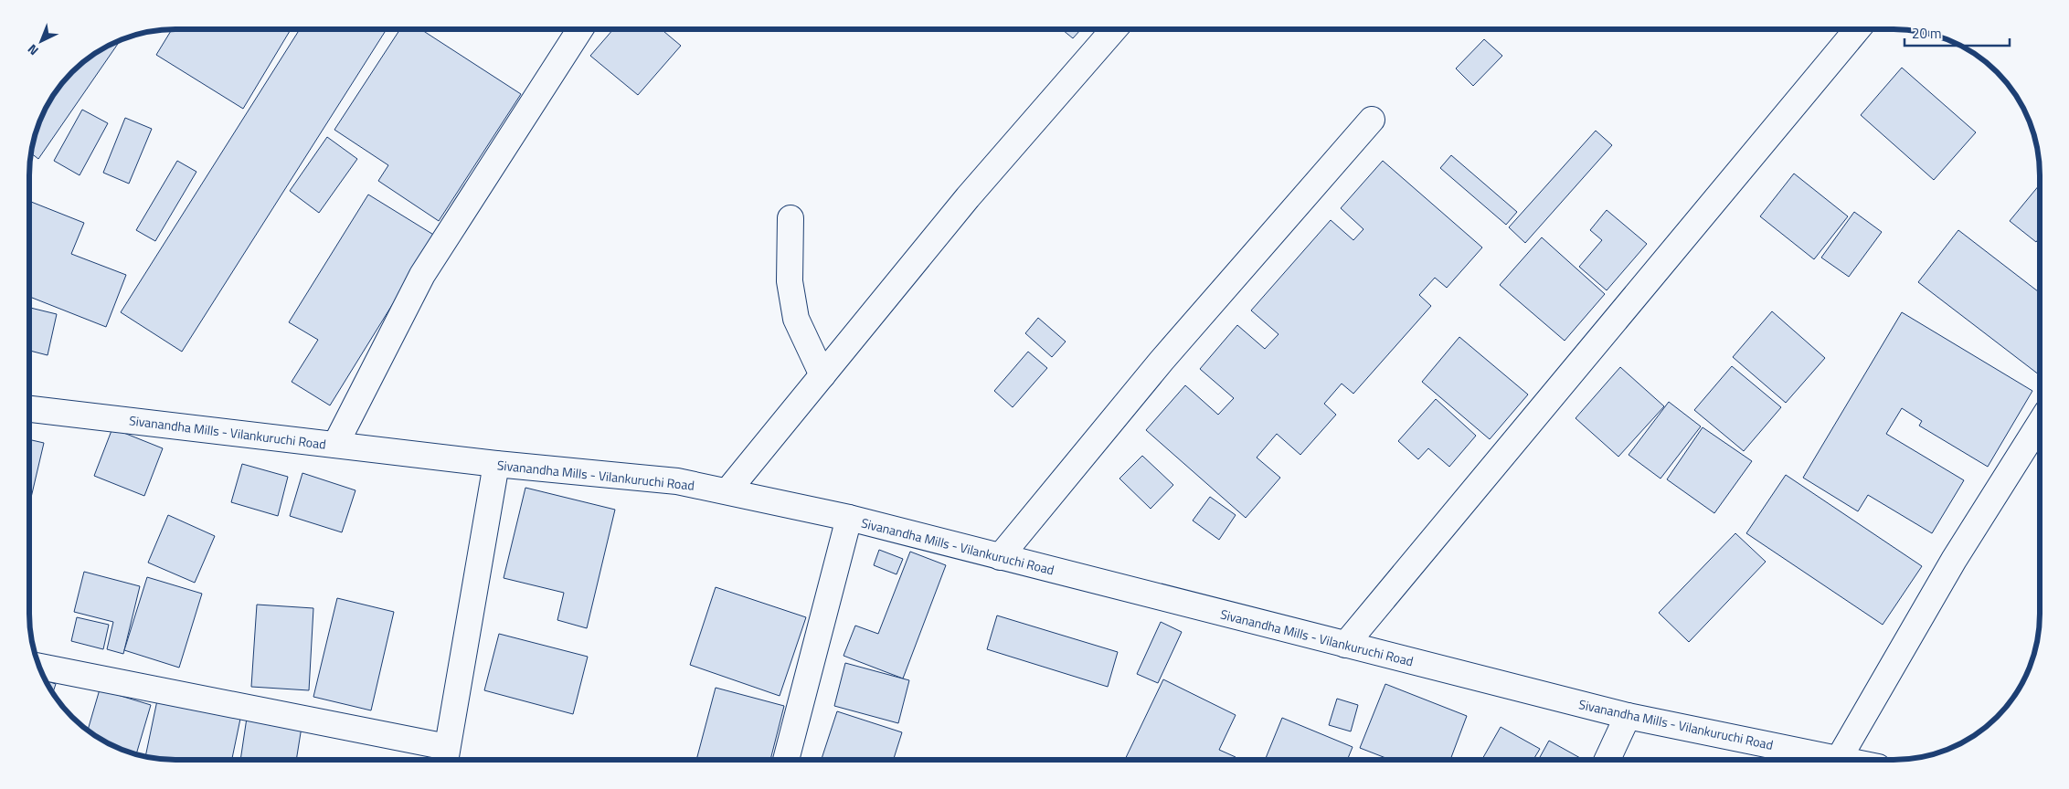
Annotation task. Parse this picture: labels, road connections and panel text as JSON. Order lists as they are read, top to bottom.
{
  "streets": {
    "street": ["Sivanandha Mills - Vilankuruchi Road"]
  },
  "scale_bar": "20 m",
  "north": "bottom left"
}
